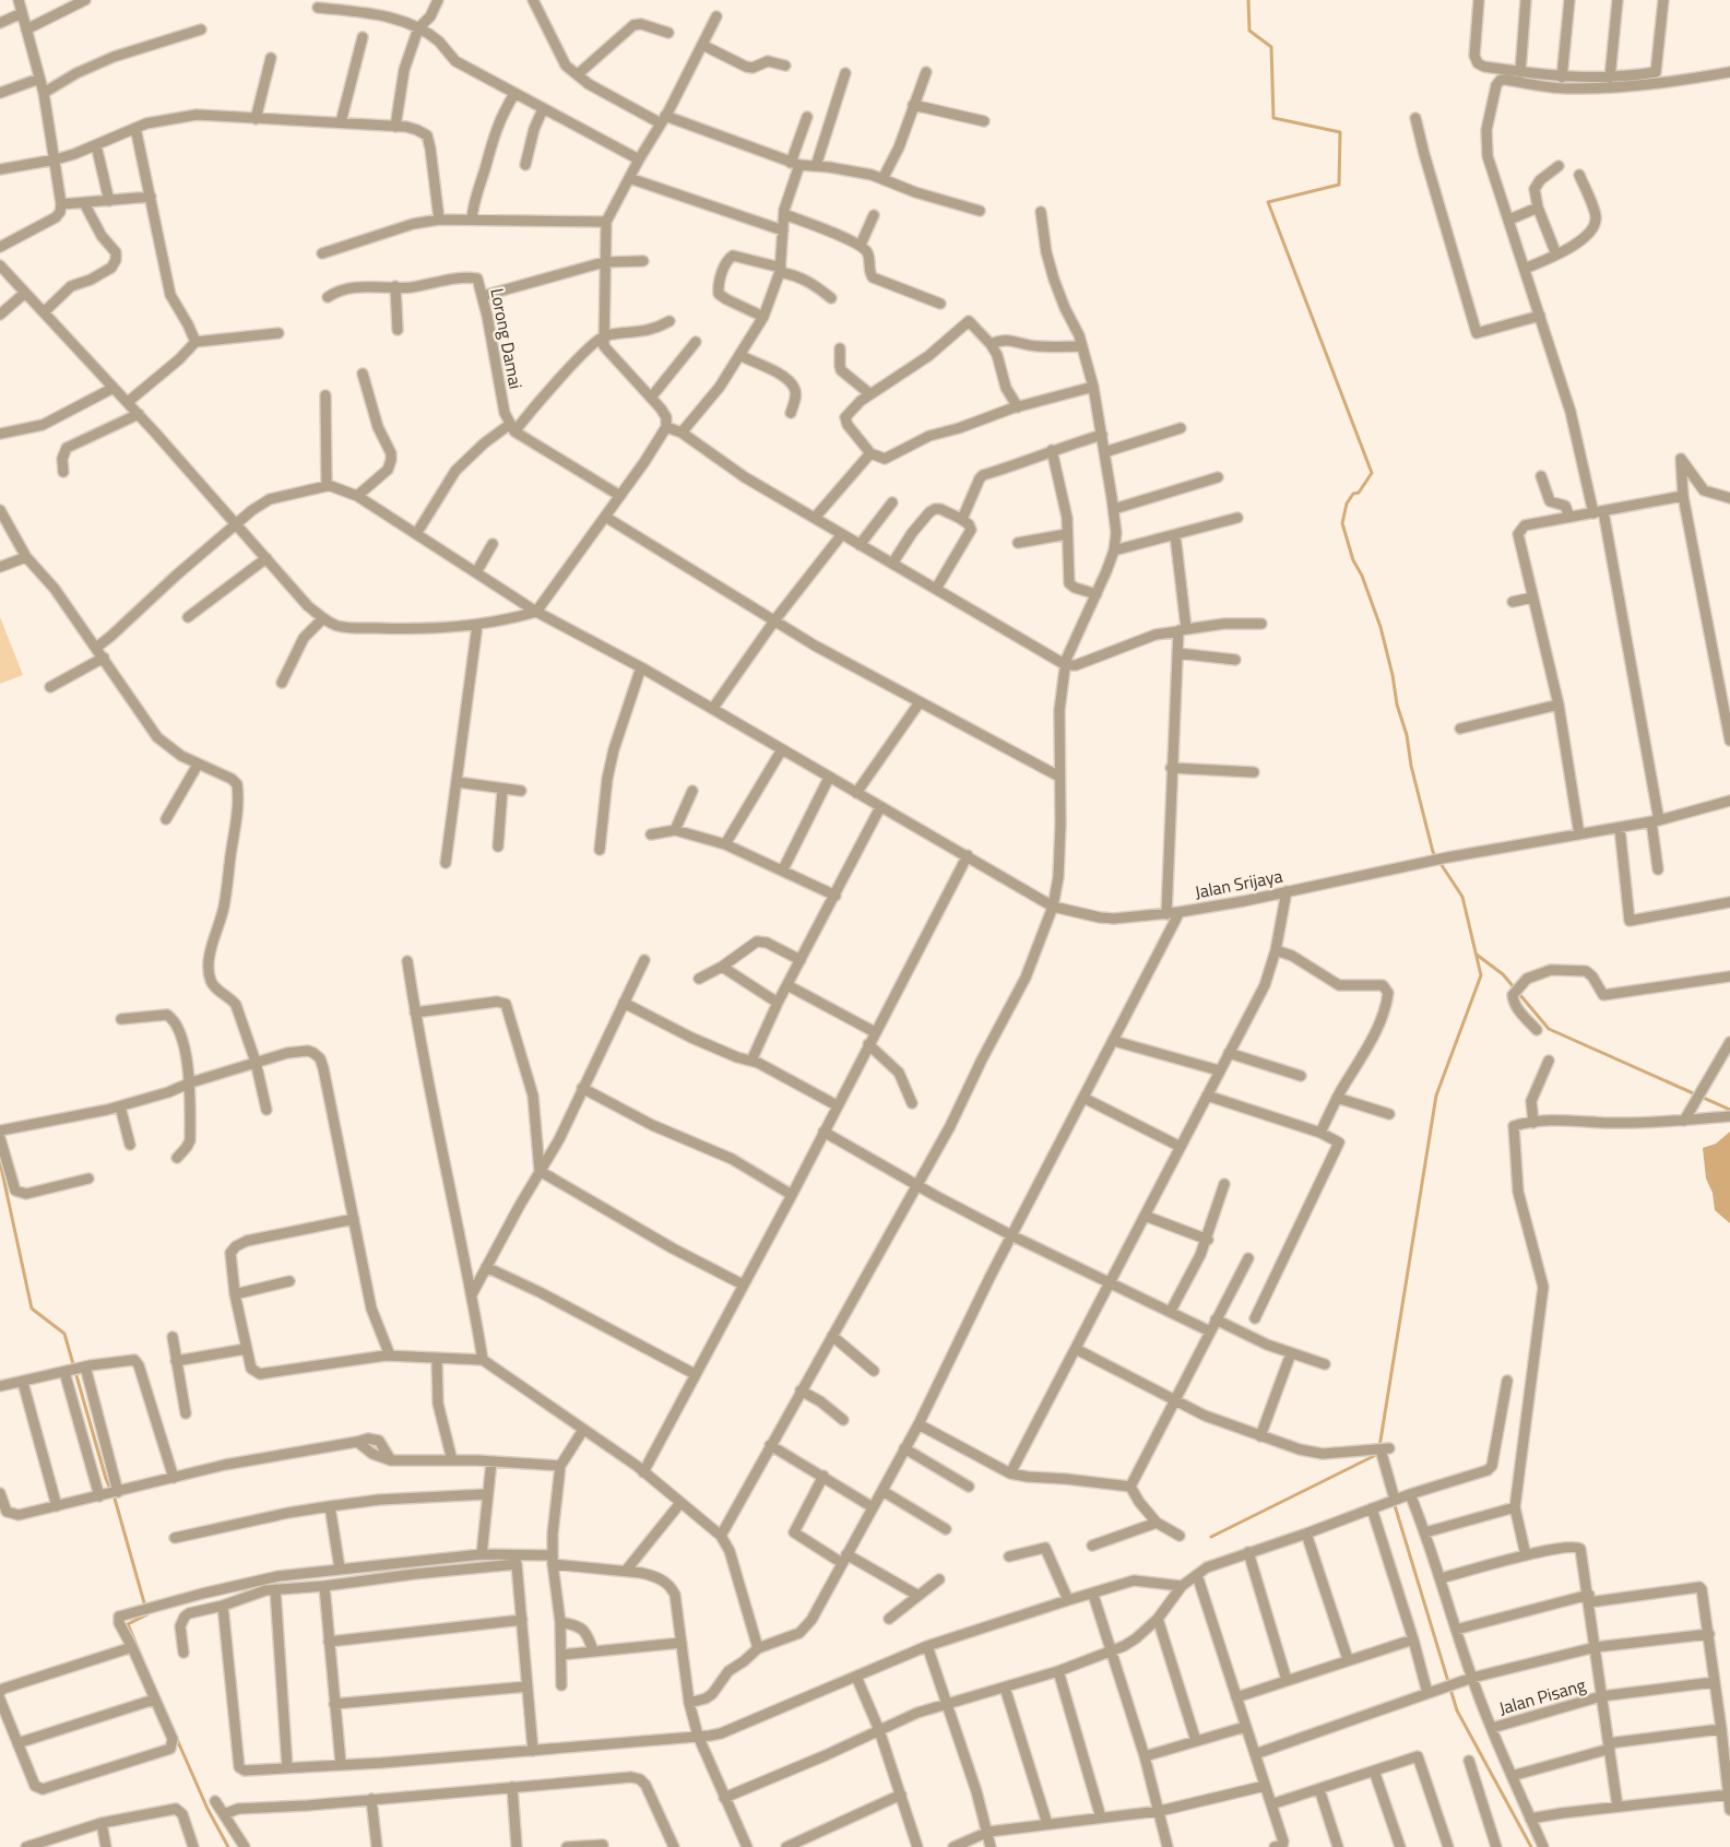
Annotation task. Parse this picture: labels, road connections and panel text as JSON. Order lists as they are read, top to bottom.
{
  "streets": {
    "street": ["Lorong Damai", "Jalan Srijaya", "Jalan Pisang"]
  }
}
